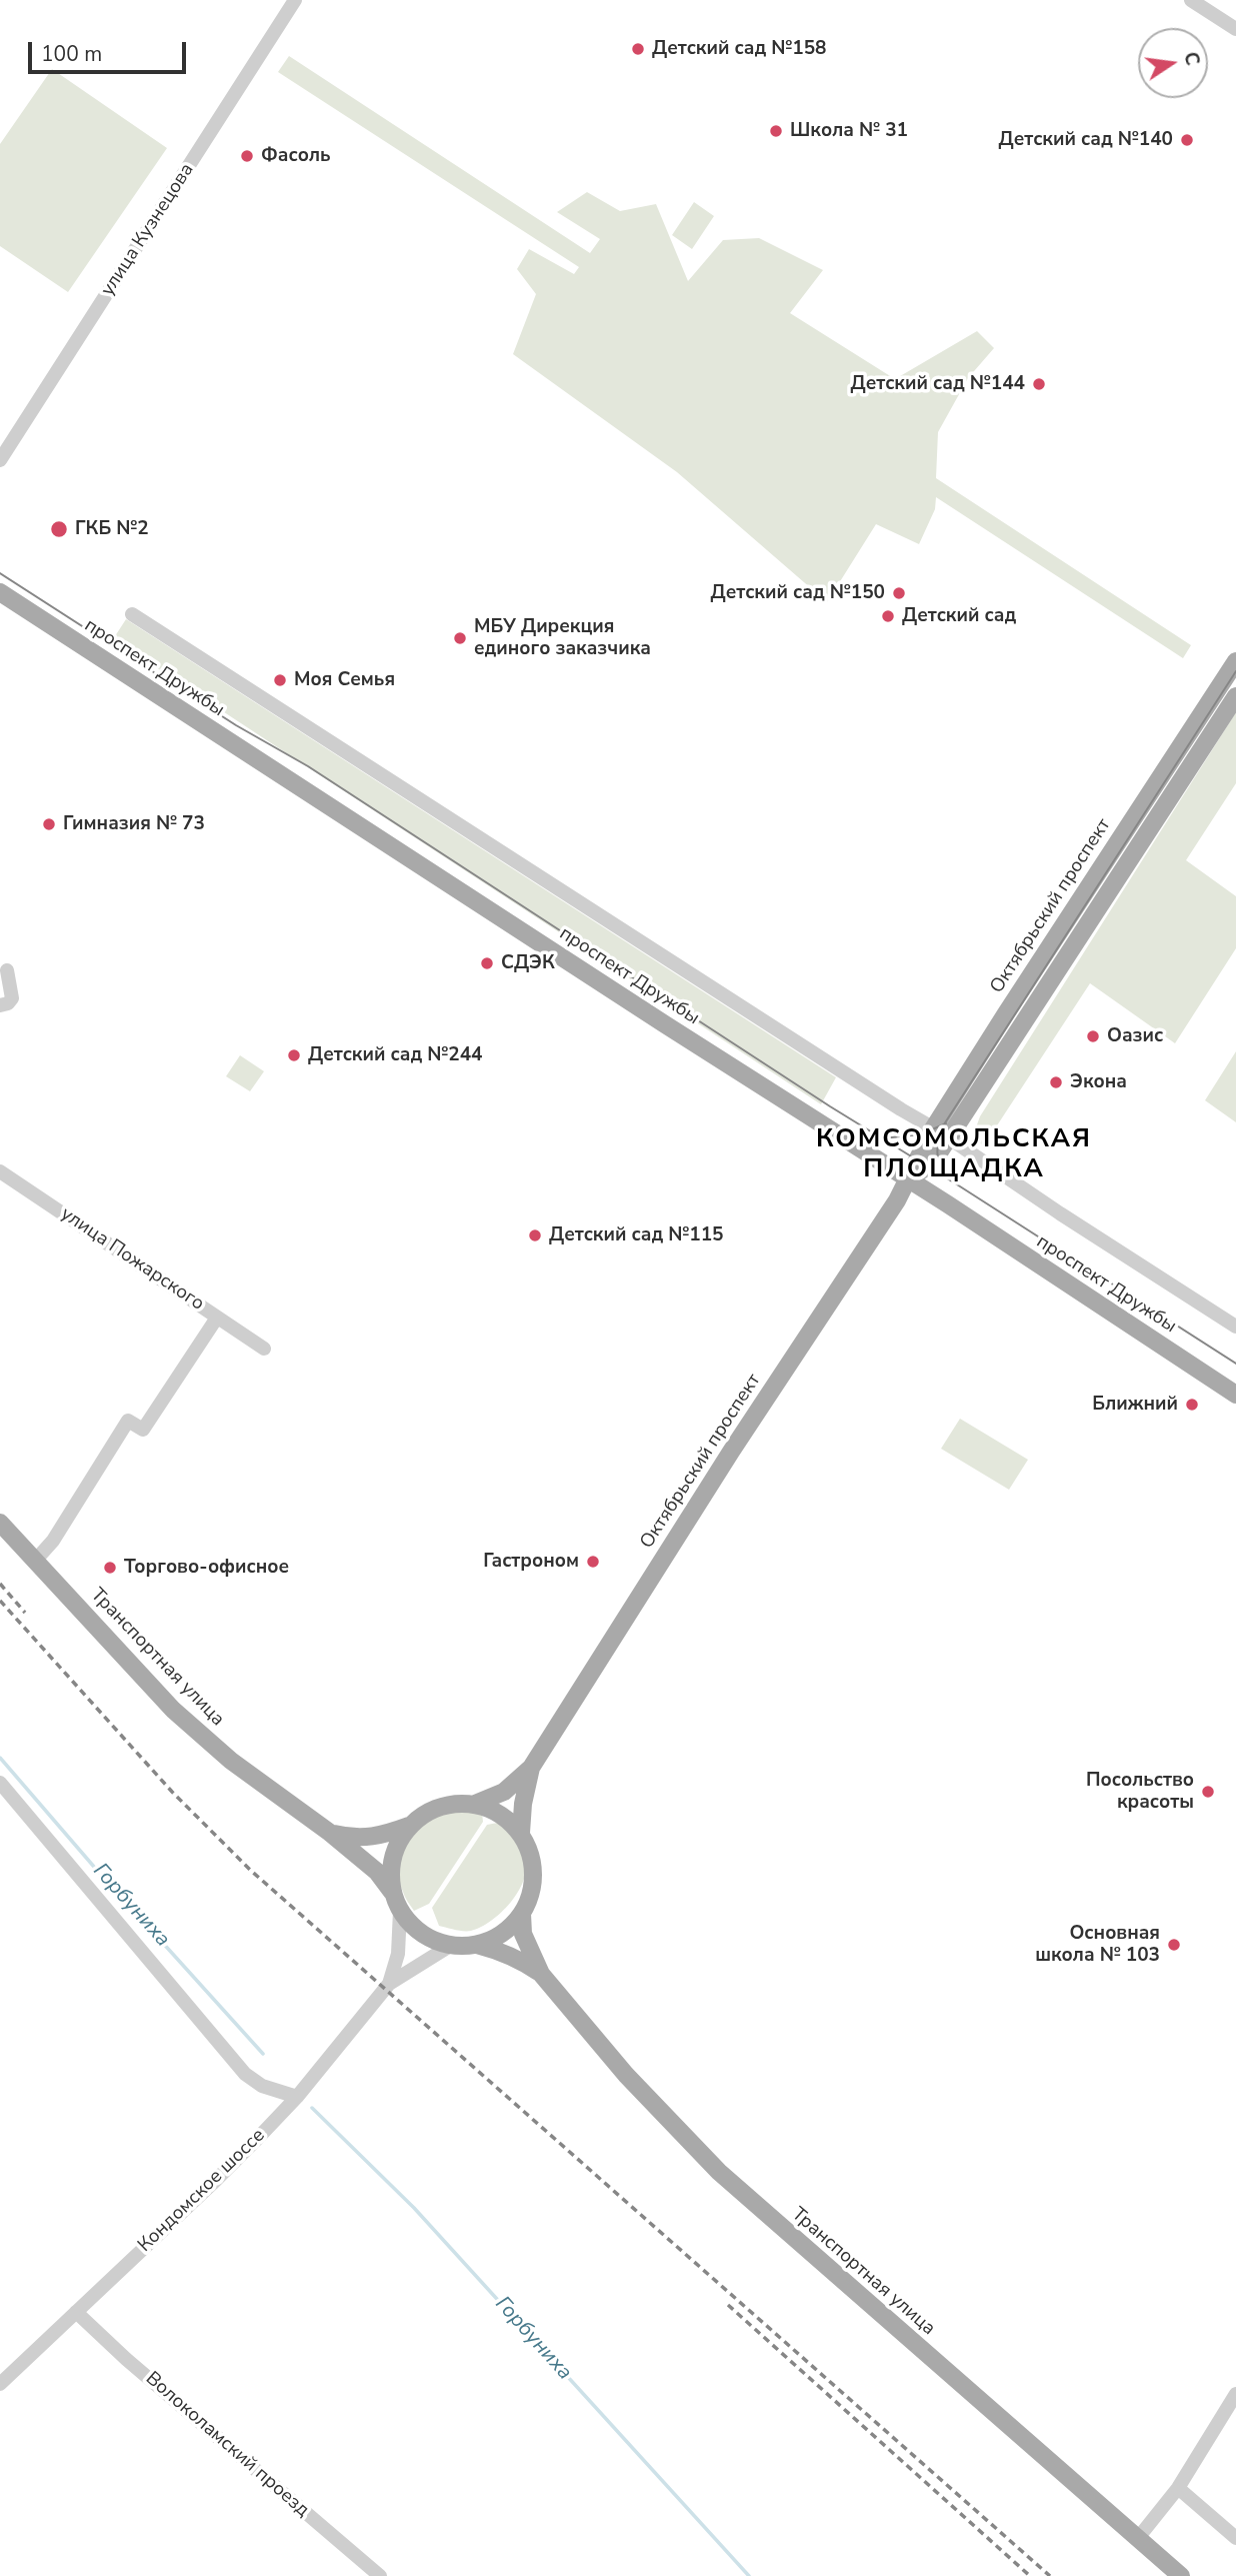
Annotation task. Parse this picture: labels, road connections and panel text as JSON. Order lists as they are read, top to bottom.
{
  "streets": {
    "main road": ["проспект Дружбы", "Октябрьский проспект", "Транспортная улица"],
    "street": [
      "улица Кузнецова",
      "улица Пожарского",
      "Кондомское шоссе",
      "Волоколамский проезд"
    ]
  },
  "crossings": [
    ["проспект Дружбы", "Октябрьский проспект"],
    ["Октябрьский проспект", "Транспортная улица"],
    ["Октябрьский проспект", "Кондомское шоссе"],
    ["Транспортная улица", "Кондомское шоссе"],
    ["Кондомское шоссе", "Волоколамский проезд"]
  ],
  "districts": ["КОМСОМОЛЬСКАЯ ПЛОЩАДКА"],
  "water": ["Горбуниха"],
  "places": [
    "Детский сад №158",
    "Школа № 31",
    "Детский сад №140",
    "Фасоль",
    "Детский сад №144",
    "ГКБ №2",
    "Детский сад №150",
    "Детский сад",
    "МБУ Дирекция единого заказчика",
    "Моя Семья",
    "Гимназия № 73",
    "СДЭК",
    "Оазис",
    "Детский сад №244",
    "Экона",
    "Детский сад №115",
    "Ближний",
    "Гастроном",
    "Торгово-офисное",
    "Посольство красоты",
    "Основная школа № 103"
  ],
  "scale_bar": "100 m",
  "north": "right"
}
